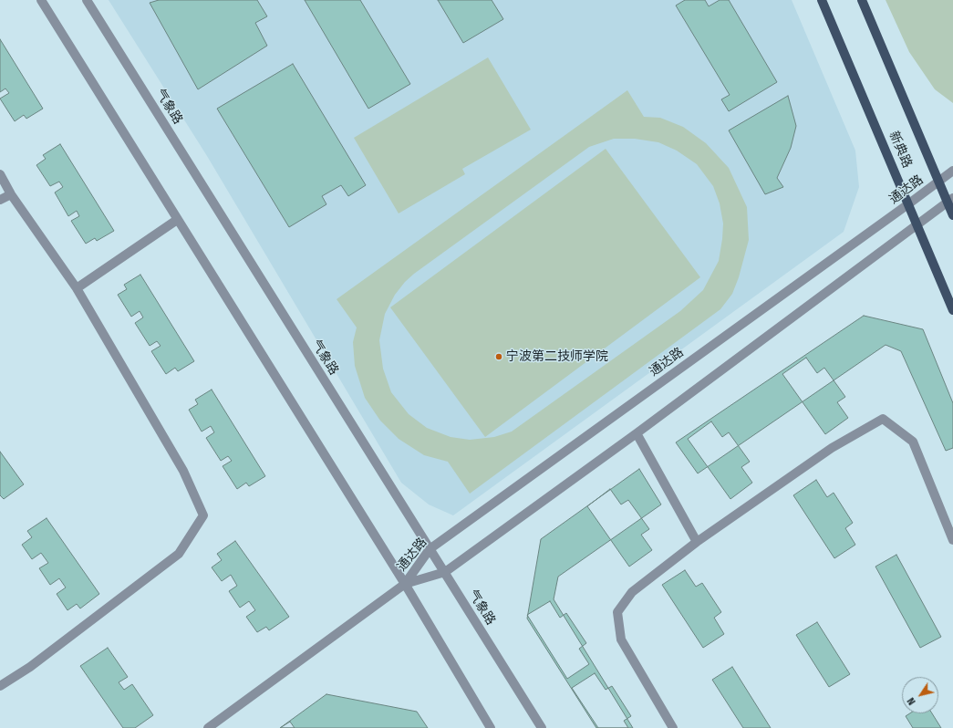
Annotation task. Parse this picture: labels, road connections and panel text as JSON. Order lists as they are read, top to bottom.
{
  "streets": {
    "main road": ["新典路"],
    "street": ["气象路", "通达路"]
  },
  "crossings": [
    ["气象路", "通达路"],
    ["新典路", "通达路"]
  ],
  "places": ["宁波第二技师学院"],
  "north": "bottom left"
}
